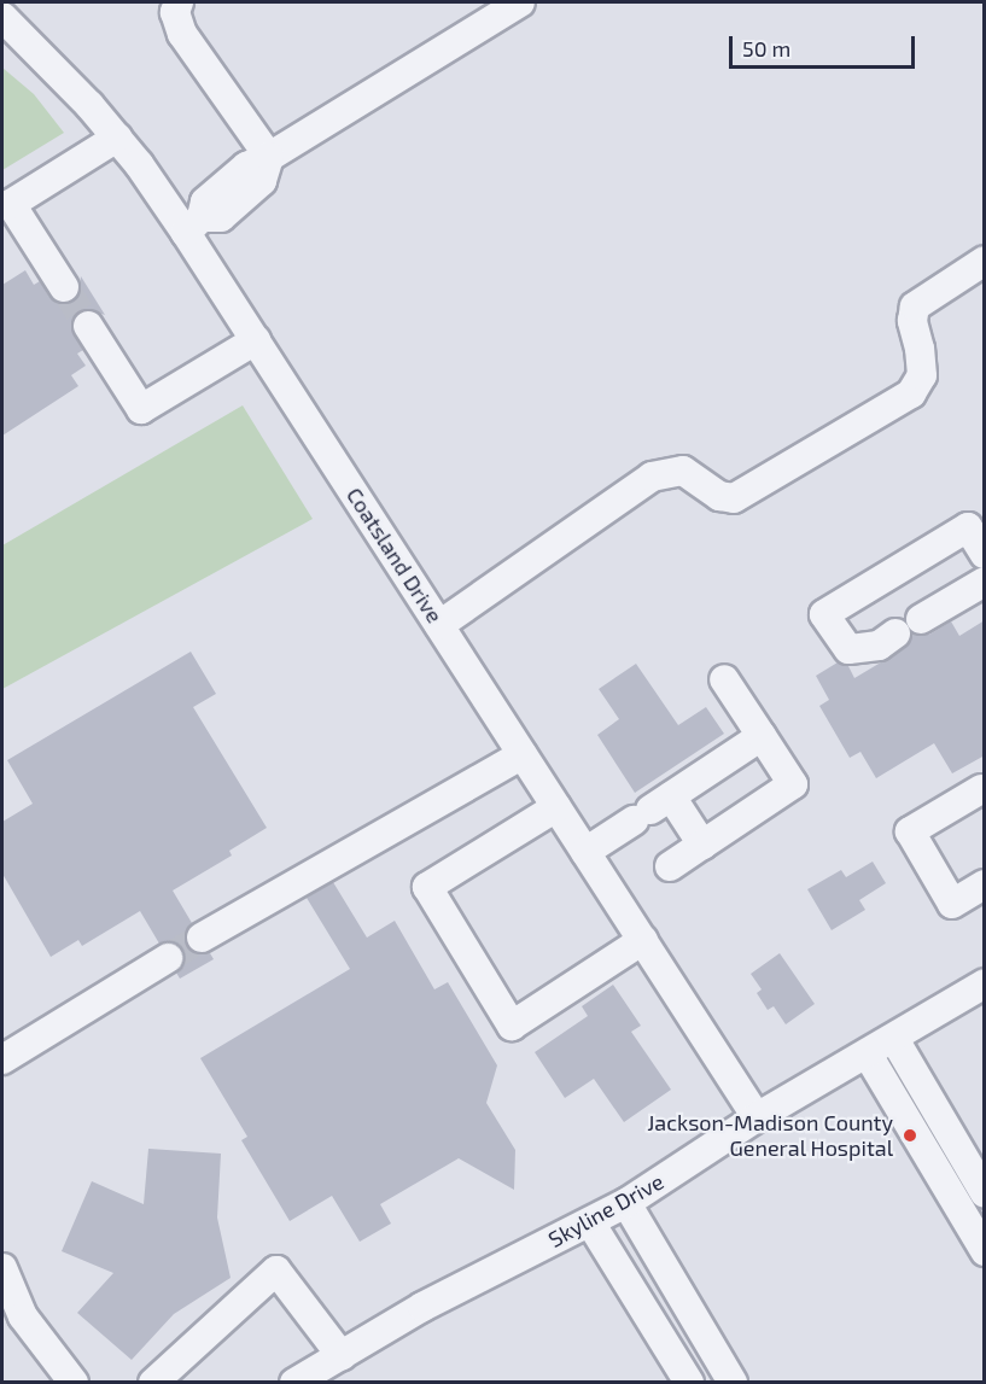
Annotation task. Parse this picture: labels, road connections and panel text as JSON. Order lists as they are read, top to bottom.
{
  "streets": {
    "street": ["Coatsland Drive", "Skyline Drive"]
  },
  "crossings": [
    ["Coatsland Drive", "Skyline Drive"]
  ],
  "places": ["Jackson-Madison County General Hospital"],
  "scale_bar": "50 m"
}
